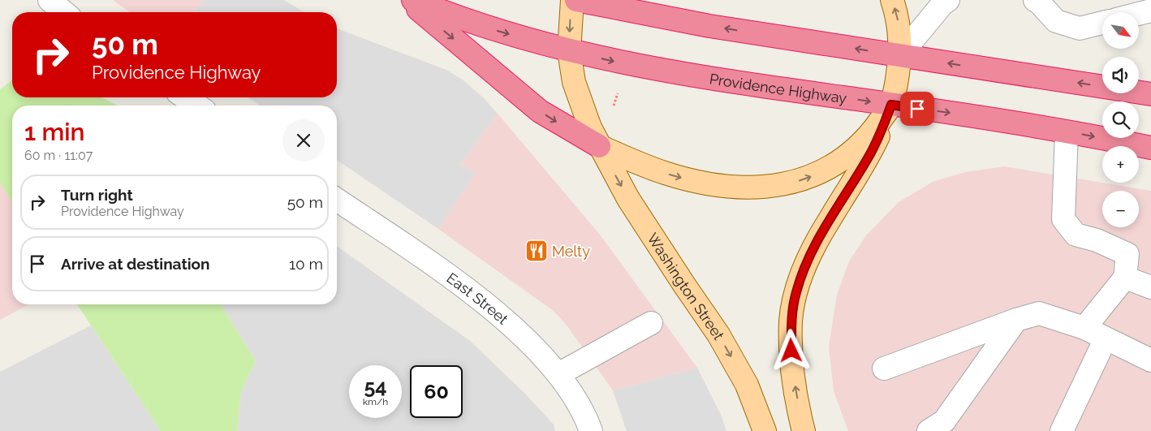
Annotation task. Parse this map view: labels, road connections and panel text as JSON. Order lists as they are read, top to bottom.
{
  "streets": {
    "highway": ["Providence Highway"],
    "main road": ["Washington Street"],
    "street": ["East Street"]
  },
  "crossings": [
    ["Providence Highway", "Washington Street"]
  ],
  "one_way": ["Washington Street"],
  "places": {
    "restaurant": ["Melty"]
  },
  "north": "bottom right",
  "page": {
    "map_buttons": ["+", "−"],
    "turn": ["50 m", "Providence Highway"],
    "heading": ["1 min", "60 m · 11:07"],
    "list": [
      {
        "name": "Turn right",
        "note": "Providence Highway",
        "value": "50 m"
      },
      {
        "name": "Arrive at destination",
        "value": "10 m"
      }
    ],
    "speed": "54 km/h",
    "limit": "60"
  }
}
